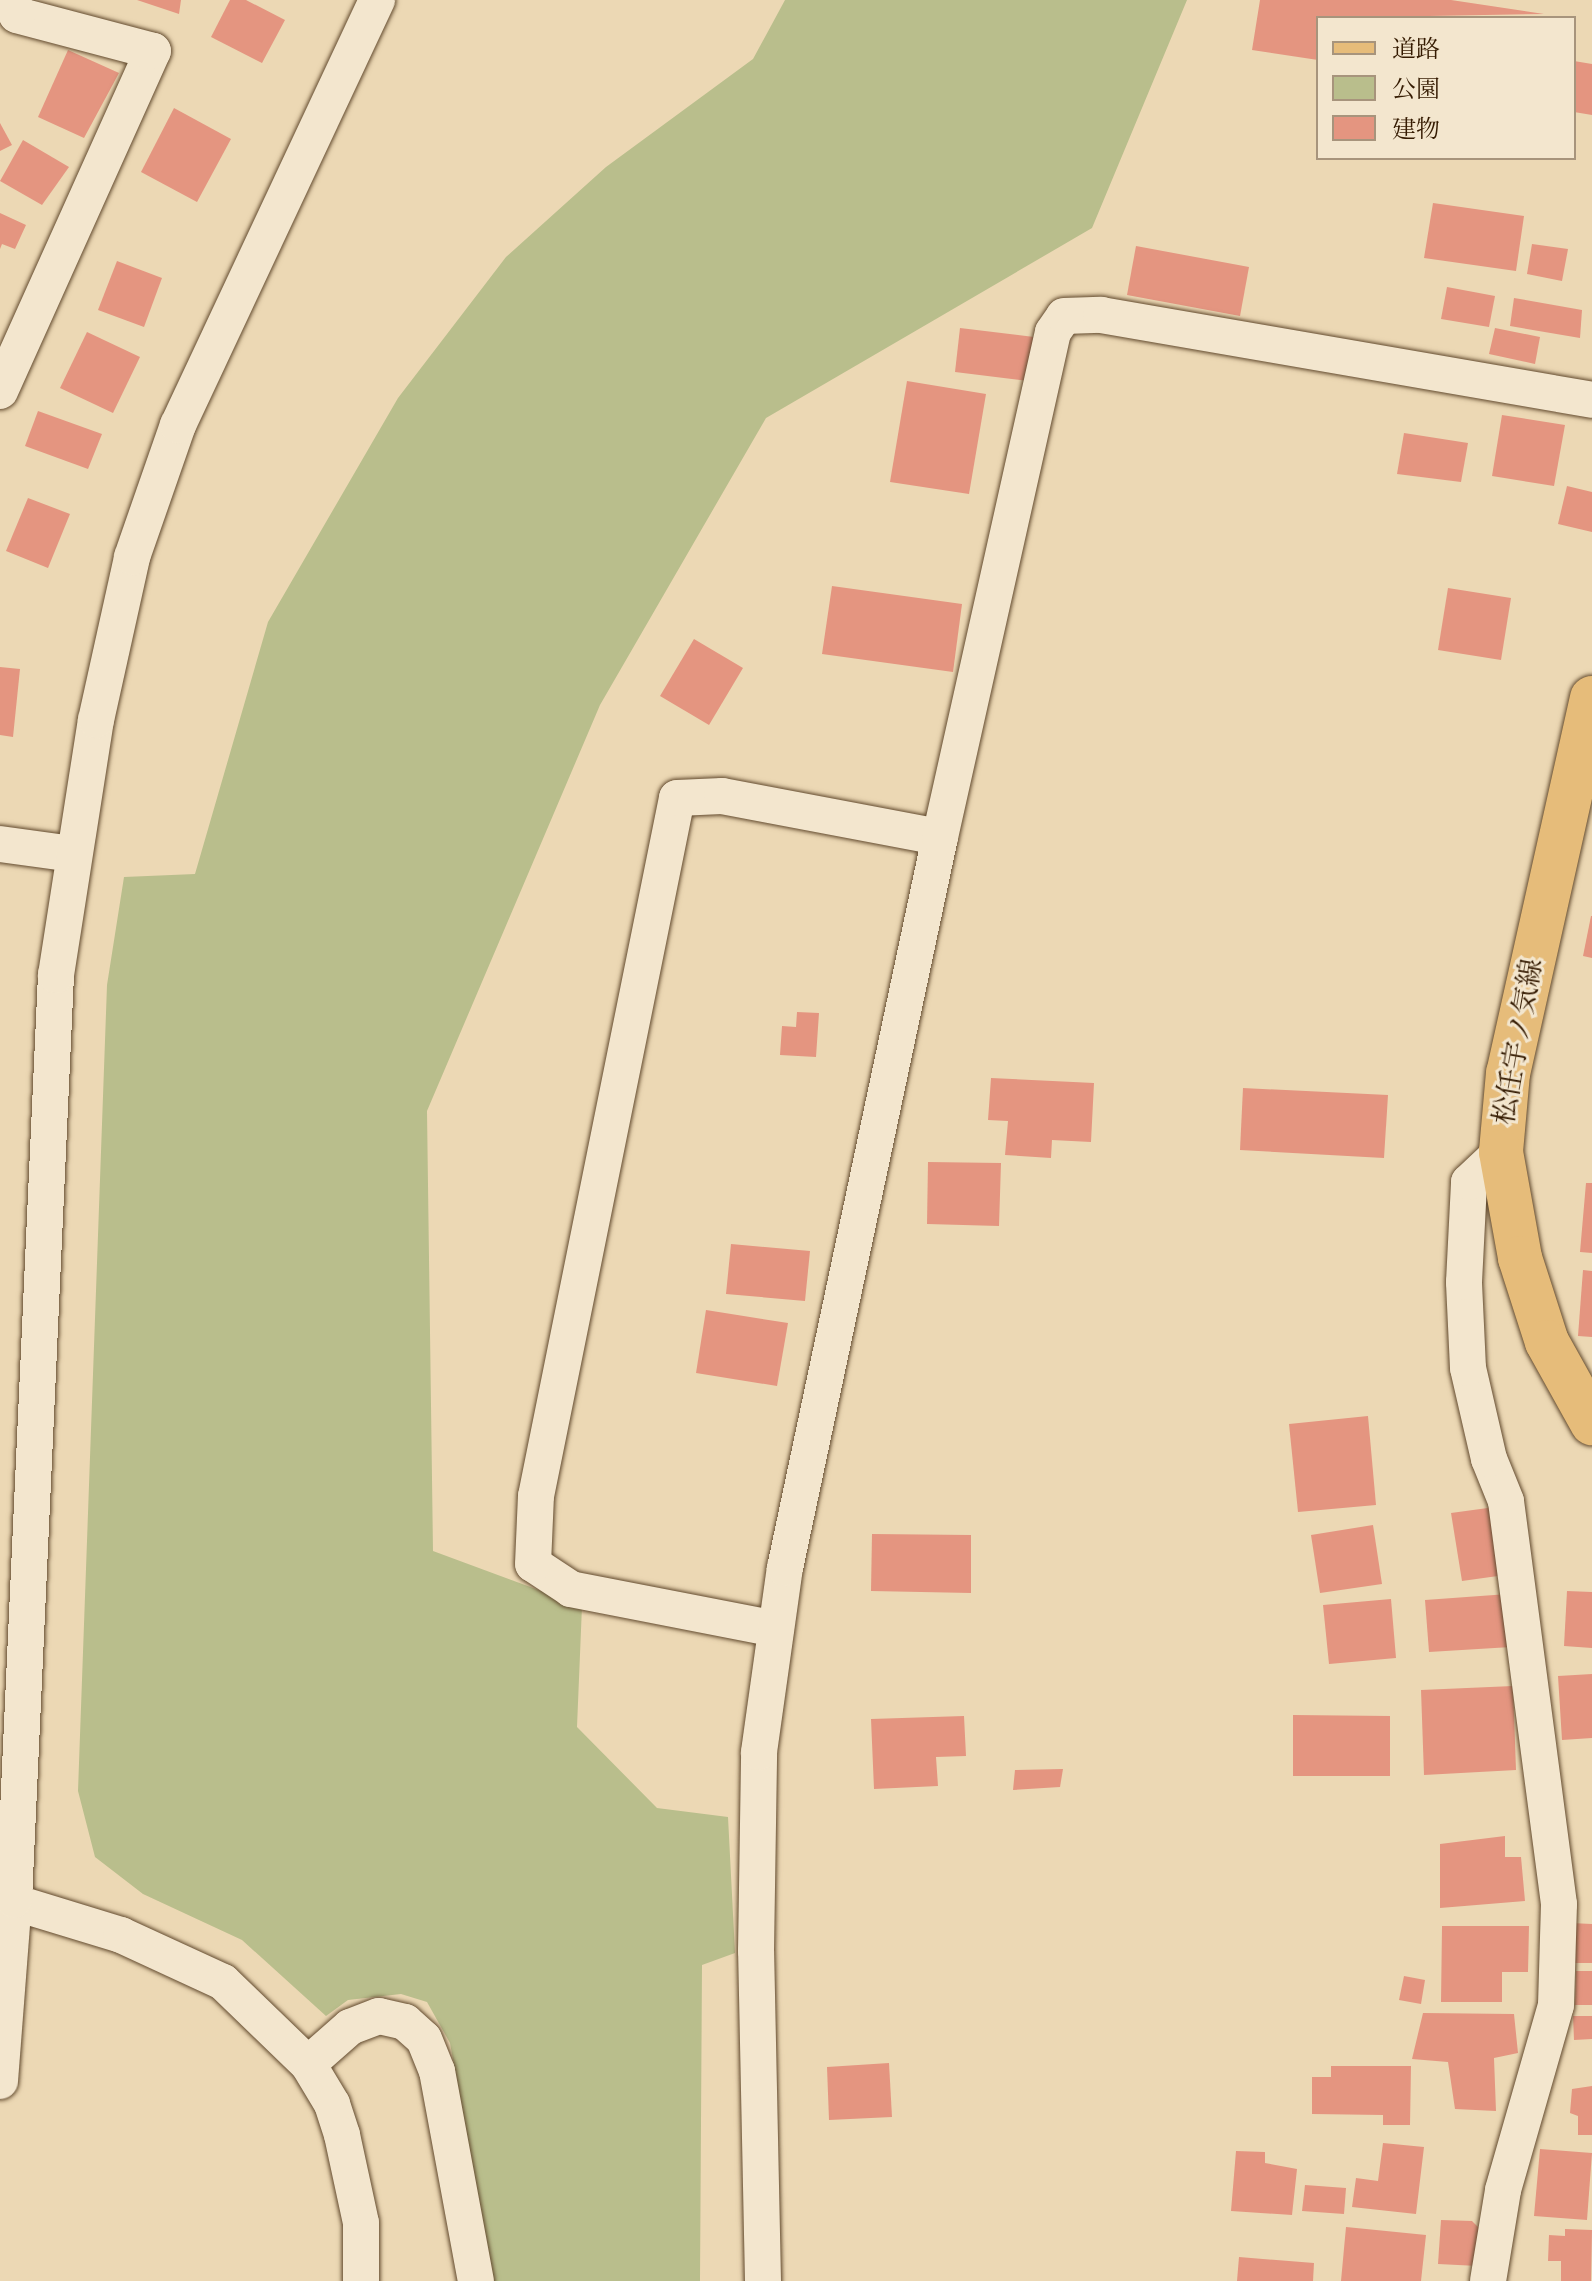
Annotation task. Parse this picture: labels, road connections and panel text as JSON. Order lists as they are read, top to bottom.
{
  "streets": {
    "main road": ["松任宇ノ気線"]
  },
  "legend": ["道路", "公園", "建物"]
}
